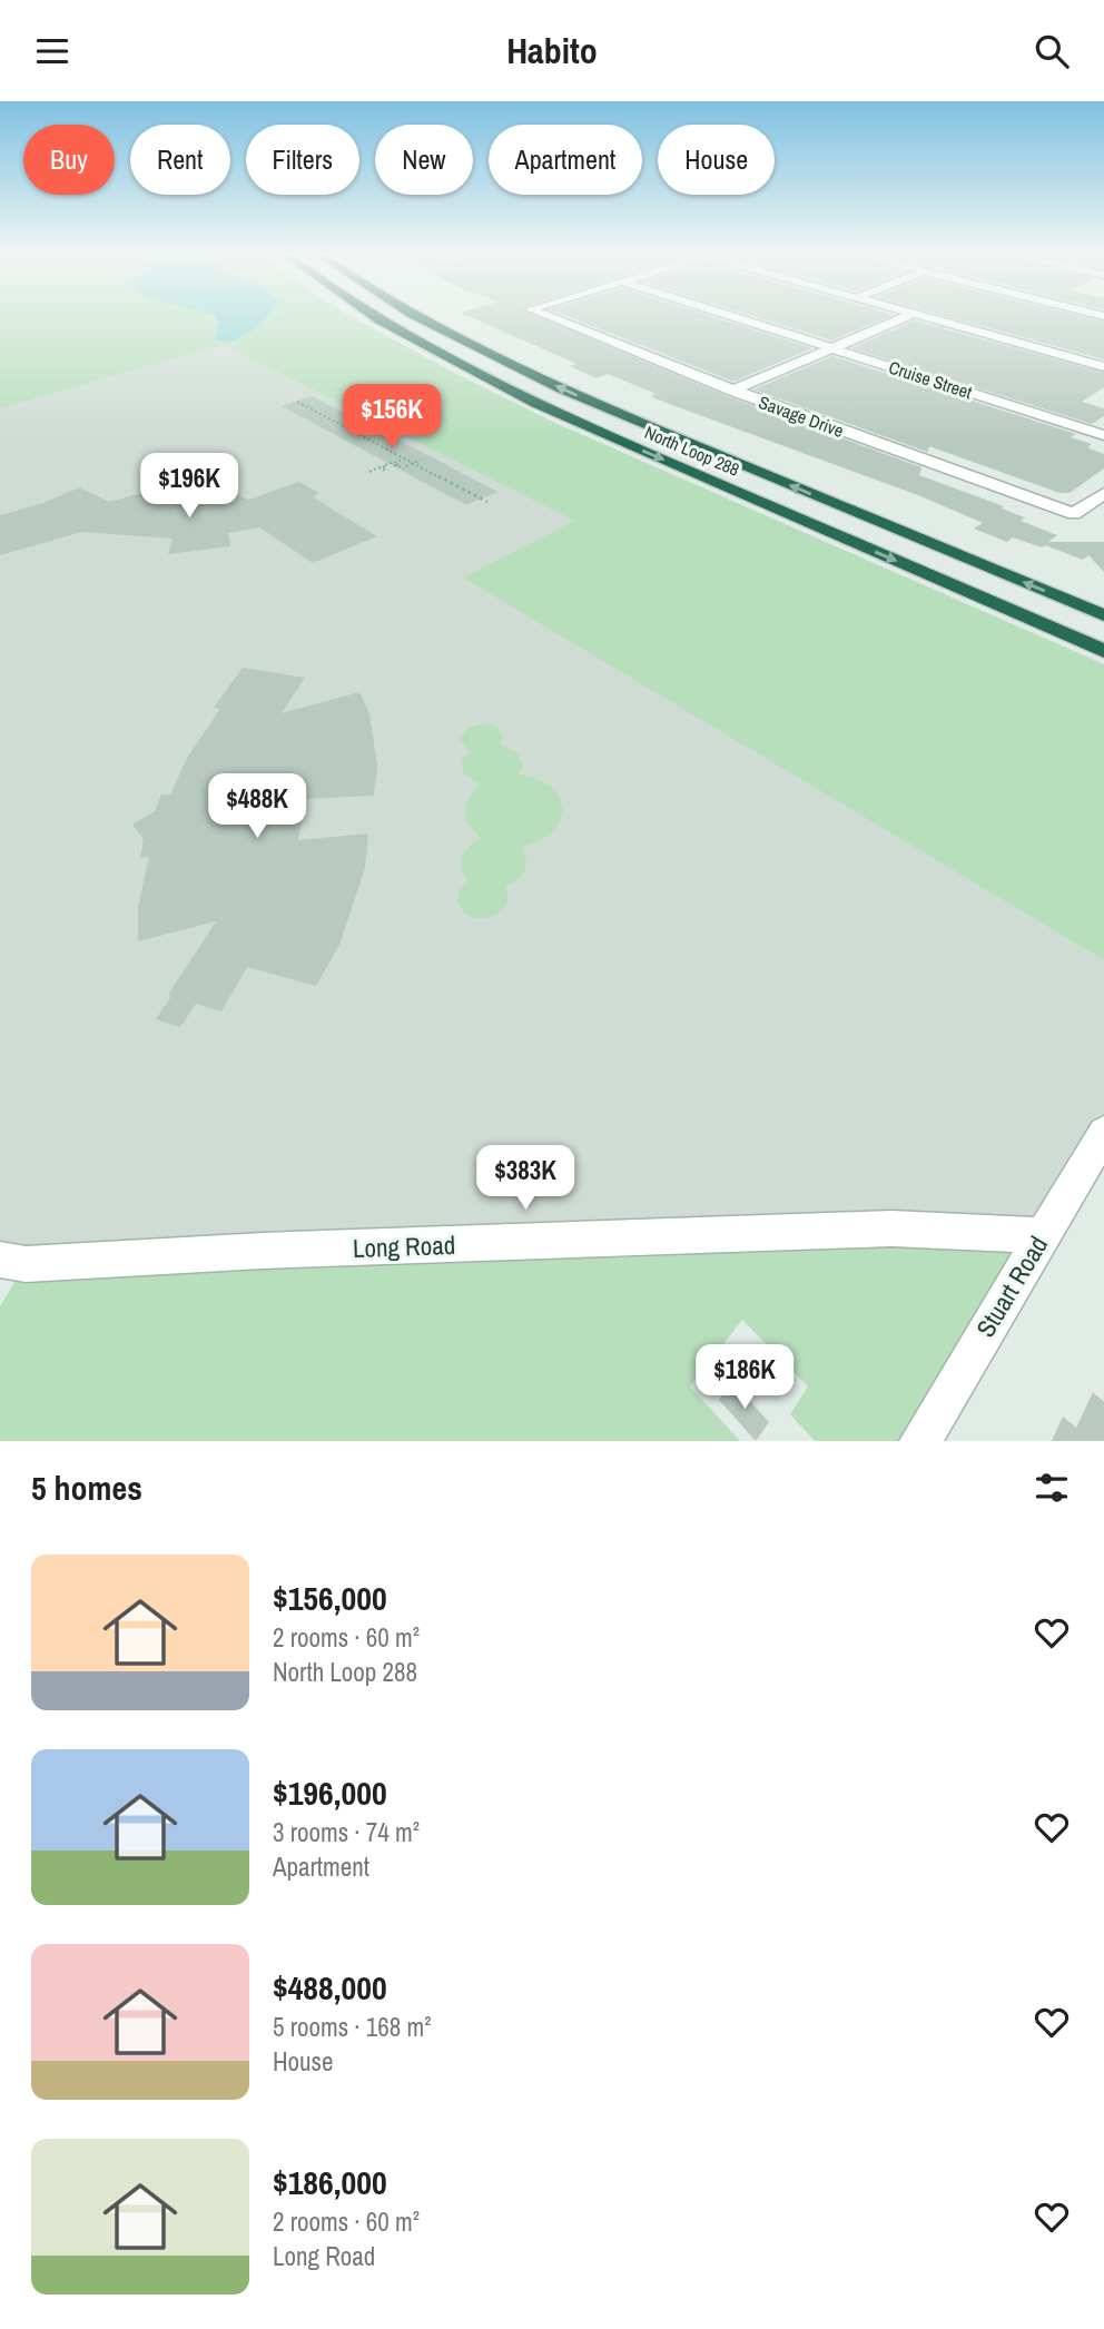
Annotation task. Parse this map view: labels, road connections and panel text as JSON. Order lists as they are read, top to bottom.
{
  "streets": {
    "highway": ["North Loop 288"],
    "street": [
      "Cruise Street",
      "Savage Drive",
      "Long Road",
      "Stuart Road"
    ]
  },
  "crossings": [
    ["Long Road", "Stuart Road"]
  ],
  "page": {
    "header": "Habito",
    "chip": [
      "Buy",
      "Rent",
      "Filters",
      "New",
      "Apartment",
      "House"
    ],
    "price": [
      "$156K",
      "$196K",
      "$488K",
      "$383K",
      "$186K"
    ],
    "heading": "5 homes",
    "list": [
      {
        "name": "$156,000",
        "note": "2 rooms · 60 m² · North Loop 288"
      },
      {
        "name": "$196,000",
        "note": "3 rooms · 74 m² · Apartment"
      },
      {
        "name": "$488,000",
        "note": "5 rooms · 168 m² · House"
      },
      {
        "name": "$186,000",
        "note": "2 rooms · 60 m² · Long Road"
      }
    ]
  }
}
